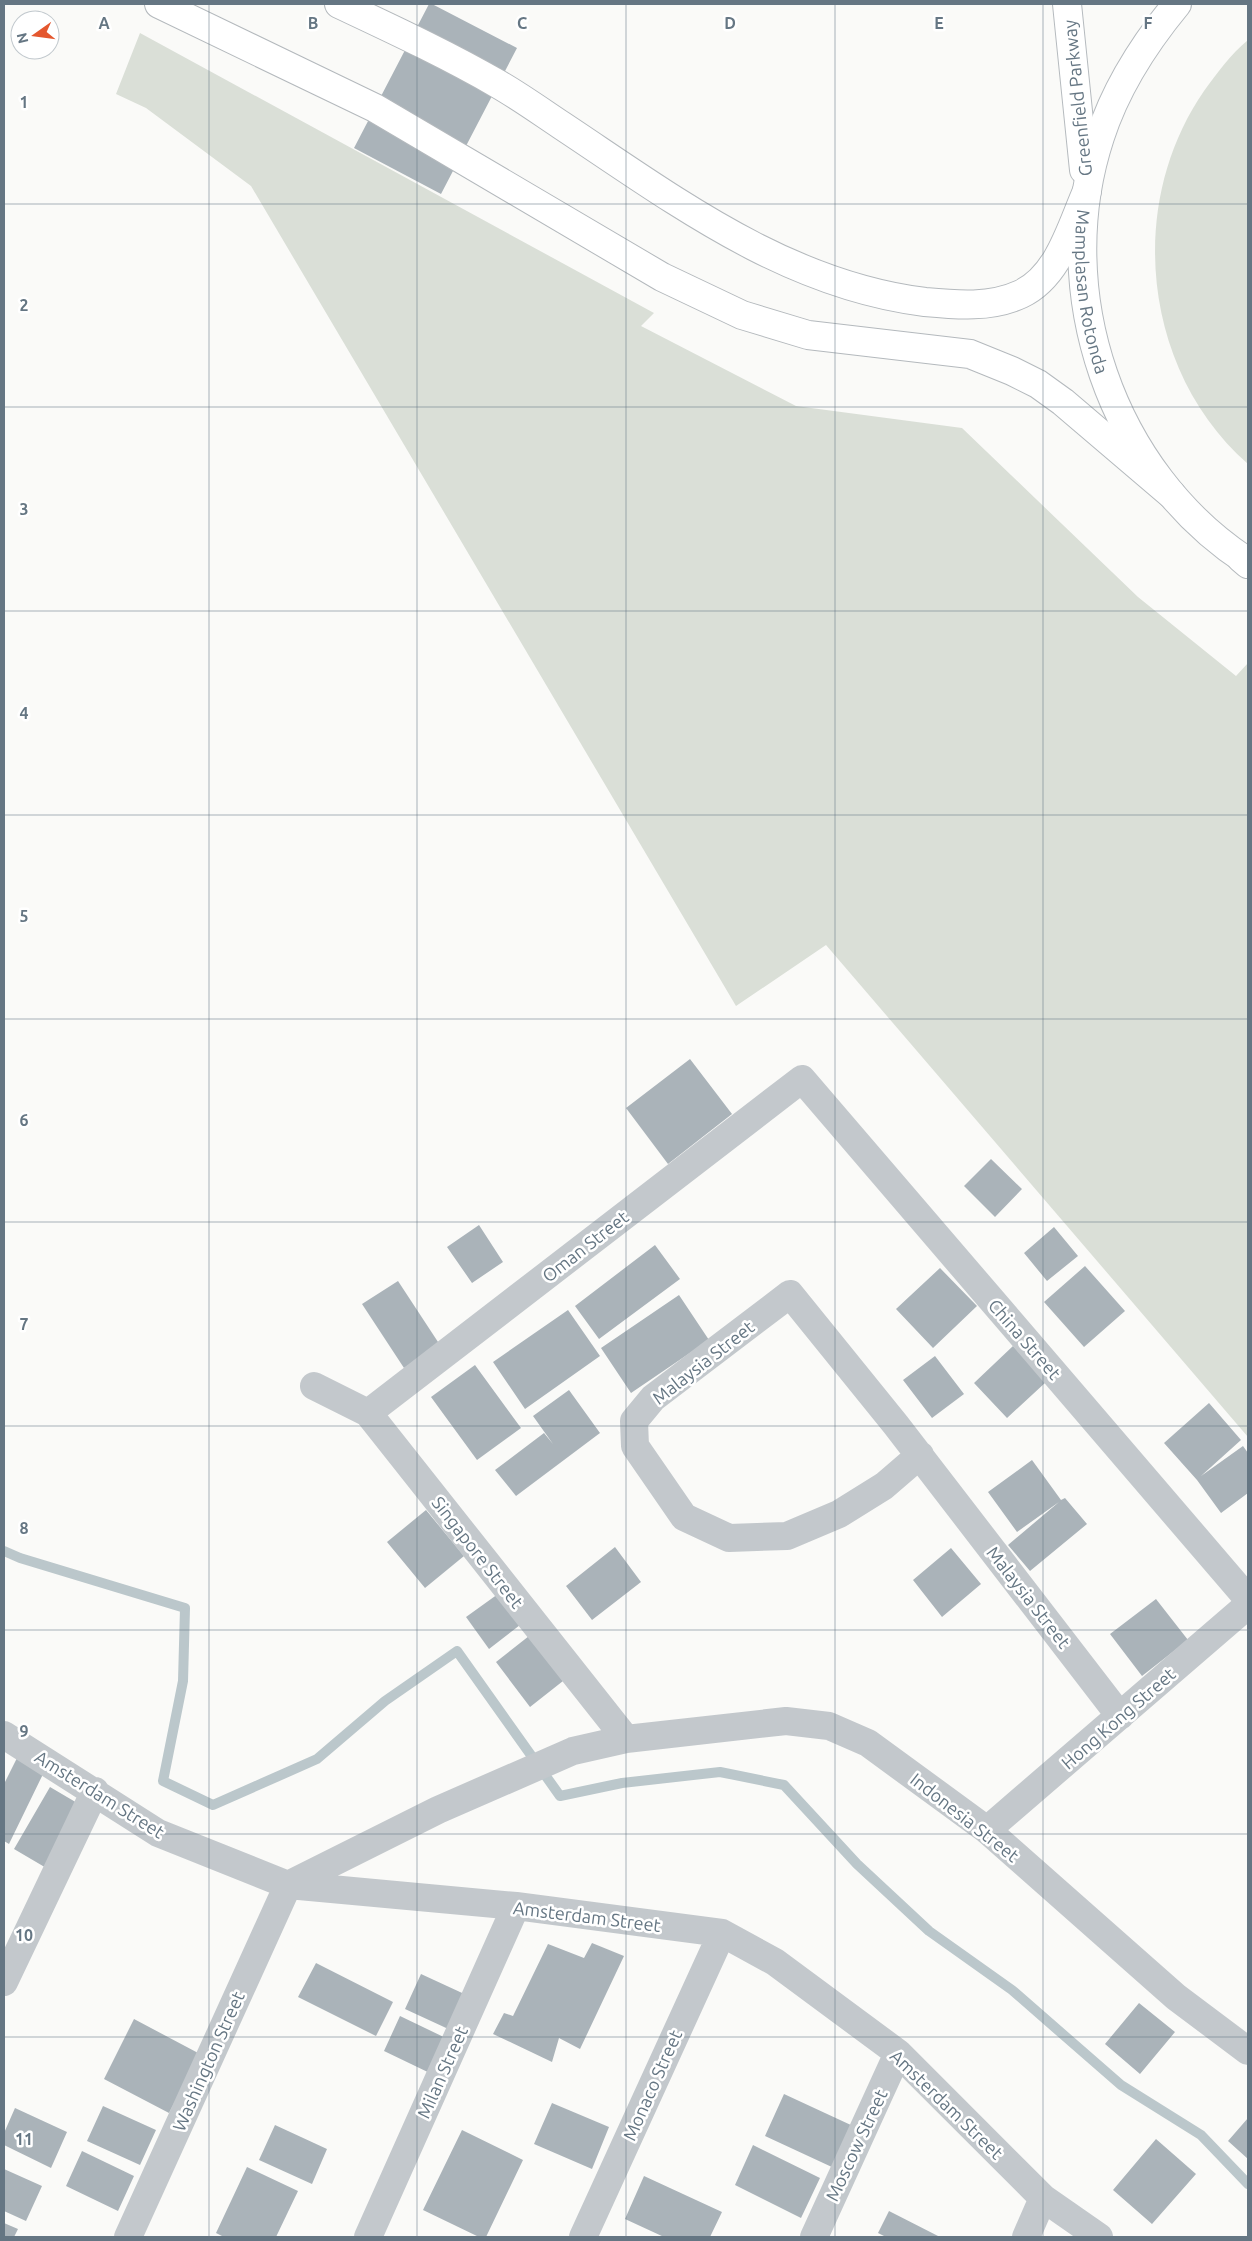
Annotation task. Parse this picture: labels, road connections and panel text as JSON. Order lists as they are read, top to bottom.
{
  "streets": {
    "main road": ["Greenfield Parkway", "Mamplasan Rotonda"],
    "street": [
      "Oman Street",
      "China Street",
      "Malaysia Street",
      "Singapore Street",
      "Hong Kong Street",
      "Amsterdam Street",
      "Indonesia Street",
      "Washington Street",
      "Milan Street",
      "Monaco Street",
      "Moscow Street"
    ]
  },
  "crossings": [
    ["Greenfield Parkway", "Mamplasan Rotonda"],
    ["Oman Street", "China Street"],
    ["Oman Street", "Singapore Street"],
    ["Malaysia Street", "Hong Kong Street"],
    ["Singapore Street", "Indonesia Street"],
    ["Hong Kong Street", "Indonesia Street"],
    ["Amsterdam Street", "Indonesia Street"],
    ["Amsterdam Street", "Washington Street"],
    ["Amsterdam Street", "Milan Street"],
    ["Amsterdam Street", "Monaco Street"],
    ["Amsterdam Street", "Moscow Street"],
    ["Indonesia Street", "Washington Street"]
  ],
  "north": "left",
  "grid": {
    "columns": [
      "A",
      "B",
      "C",
      "D",
      "E",
      "F"
    ],
    "rows": [
      "1",
      "2",
      "3",
      "4",
      "5",
      "6",
      "7",
      "8",
      "9",
      "10",
      "11"
    ]
  }
}
